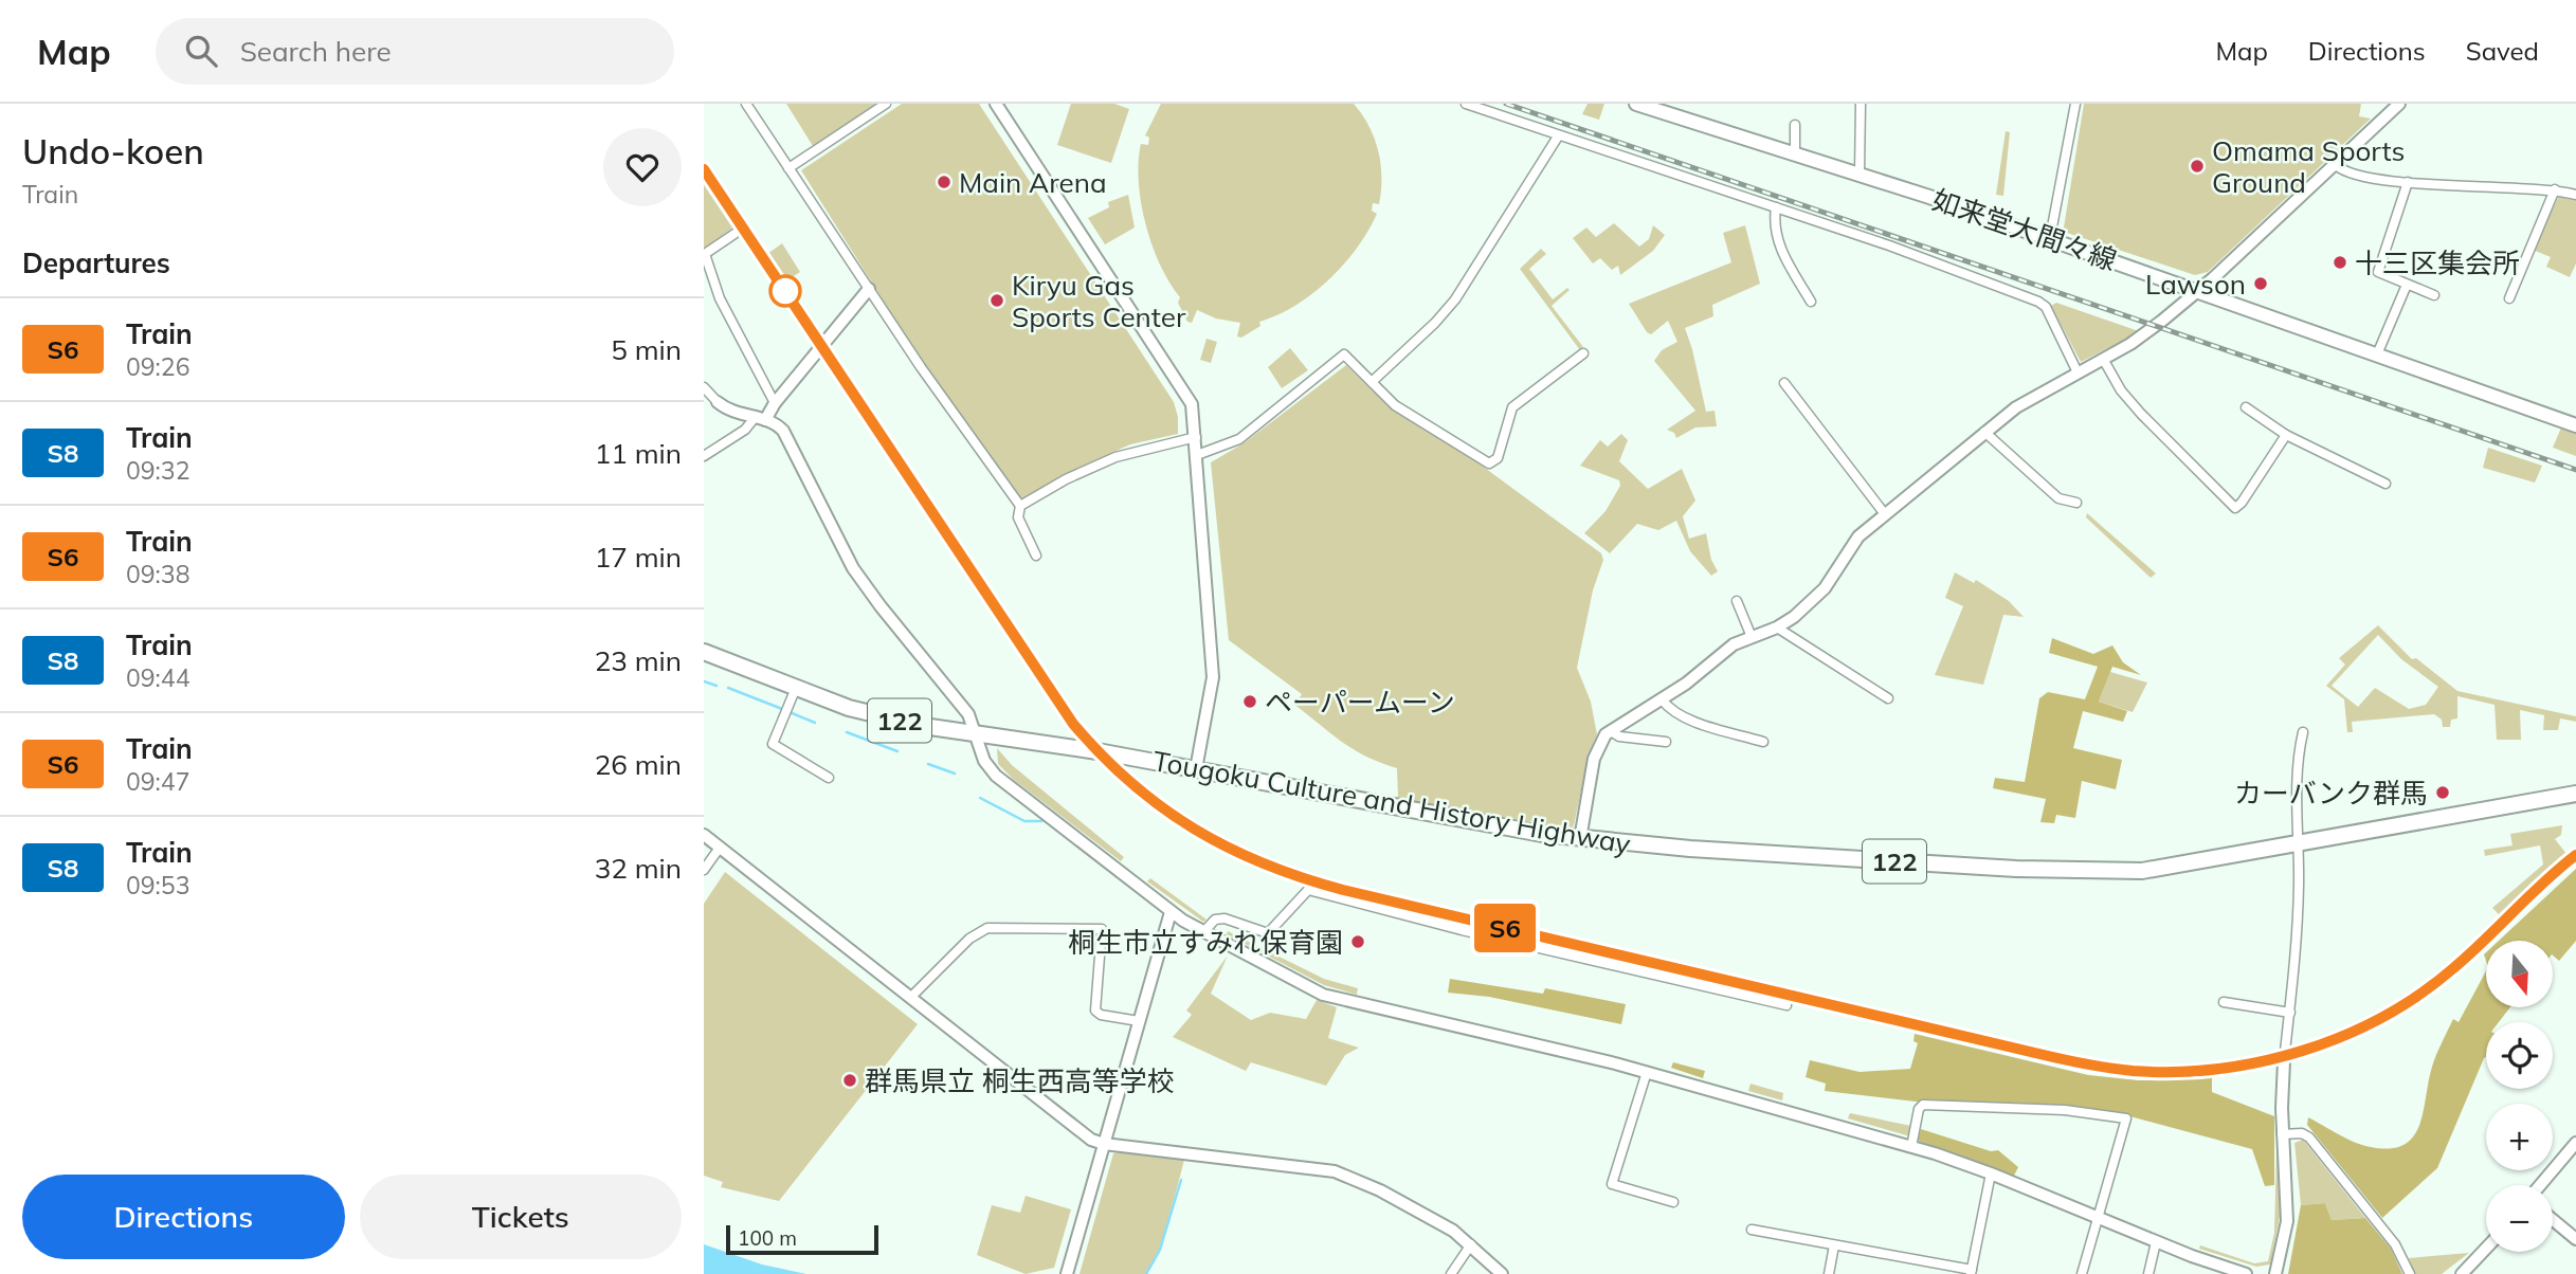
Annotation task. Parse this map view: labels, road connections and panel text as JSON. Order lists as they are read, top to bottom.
{
  "streets": {
    "highway": ["122", "Tougoku Culture and History Highway"],
    "main road": ["如来堂大間々線"]
  },
  "places": [
    "Omama Sports Ground",
    "Main Arena",
    "十三区集会所",
    "Lawson",
    "Kiryu Gas Sports Center",
    "ペーパームーン",
    "カーバンク群馬",
    "桐生市立すみれ保育園",
    "群馬県立 桐生西高等学校"
  ],
  "scale_bar": "100 m",
  "north": "bottom",
  "page": {
    "header": "Map",
    "search": "Search here",
    "nav": ["Map", "Directions", "Saved"],
    "heading": [
      ["Undo-koen", "Train"],
      "Departures"
    ],
    "on_map": "S6",
    "list": [
      {
        "mark": "S6",
        "name": "Train",
        "note": "09:26",
        "value": "5 min"
      },
      {
        "mark": "S8",
        "name": "Train",
        "note": "09:32",
        "value": "11 min"
      },
      {
        "mark": "S6",
        "name": "Train",
        "note": "09:38",
        "value": "17 min"
      },
      {
        "mark": "S8",
        "name": "Train",
        "note": "09:44",
        "value": "23 min"
      },
      {
        "mark": "S6",
        "name": "Train",
        "note": "09:47",
        "value": "26 min"
      },
      {
        "mark": "S8",
        "name": "Train",
        "note": "09:53",
        "value": "32 min"
      }
    ],
    "map_buttons": ["+", "−"],
    "buttons": ["Directions", "Tickets"],
    "scale": "100 m"
  }
}
